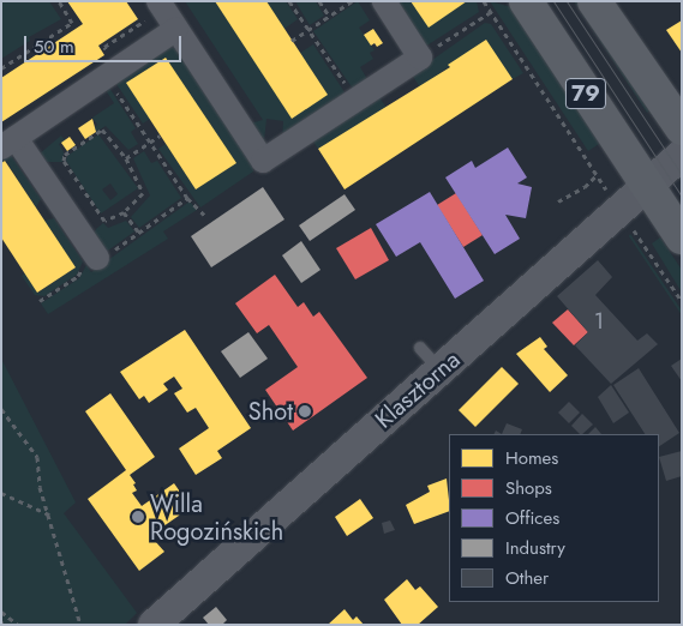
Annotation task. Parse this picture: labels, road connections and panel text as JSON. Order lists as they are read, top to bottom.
{
  "streets": {
    "main road": ["79"],
    "street": ["Klasztorna"]
  },
  "crossings": [
    ["79", "Klasztorna"]
  ],
  "places": ["Shot", "Willa Rogozińskich"],
  "house_numbers": ["1"],
  "legend": [
    "Homes",
    "Shops",
    "Offices",
    "Industry",
    "Other"
  ],
  "scale_bar": "50 m"
}
